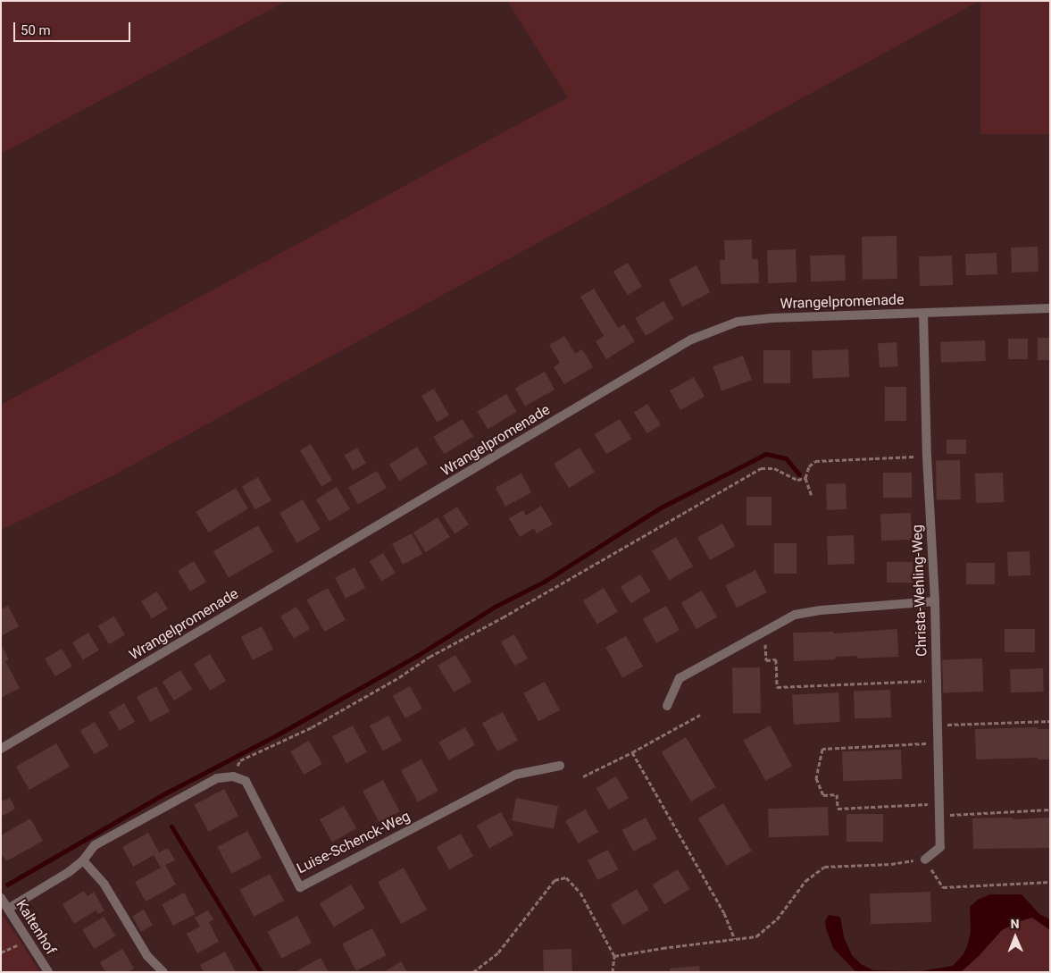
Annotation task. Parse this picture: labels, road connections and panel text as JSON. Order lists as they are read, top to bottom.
{
  "streets": {
    "street": [
      "Wrangelpromenade",
      "Christa-Wehling-Weg",
      "Luise-Schenck-Weg",
      "Kaltenhof"
    ]
  },
  "crossings": [
    ["Wrangelpromenade", "Christa-Wehling-Weg"]
  ],
  "scale_bar": "50 m",
  "north": "top"
}
